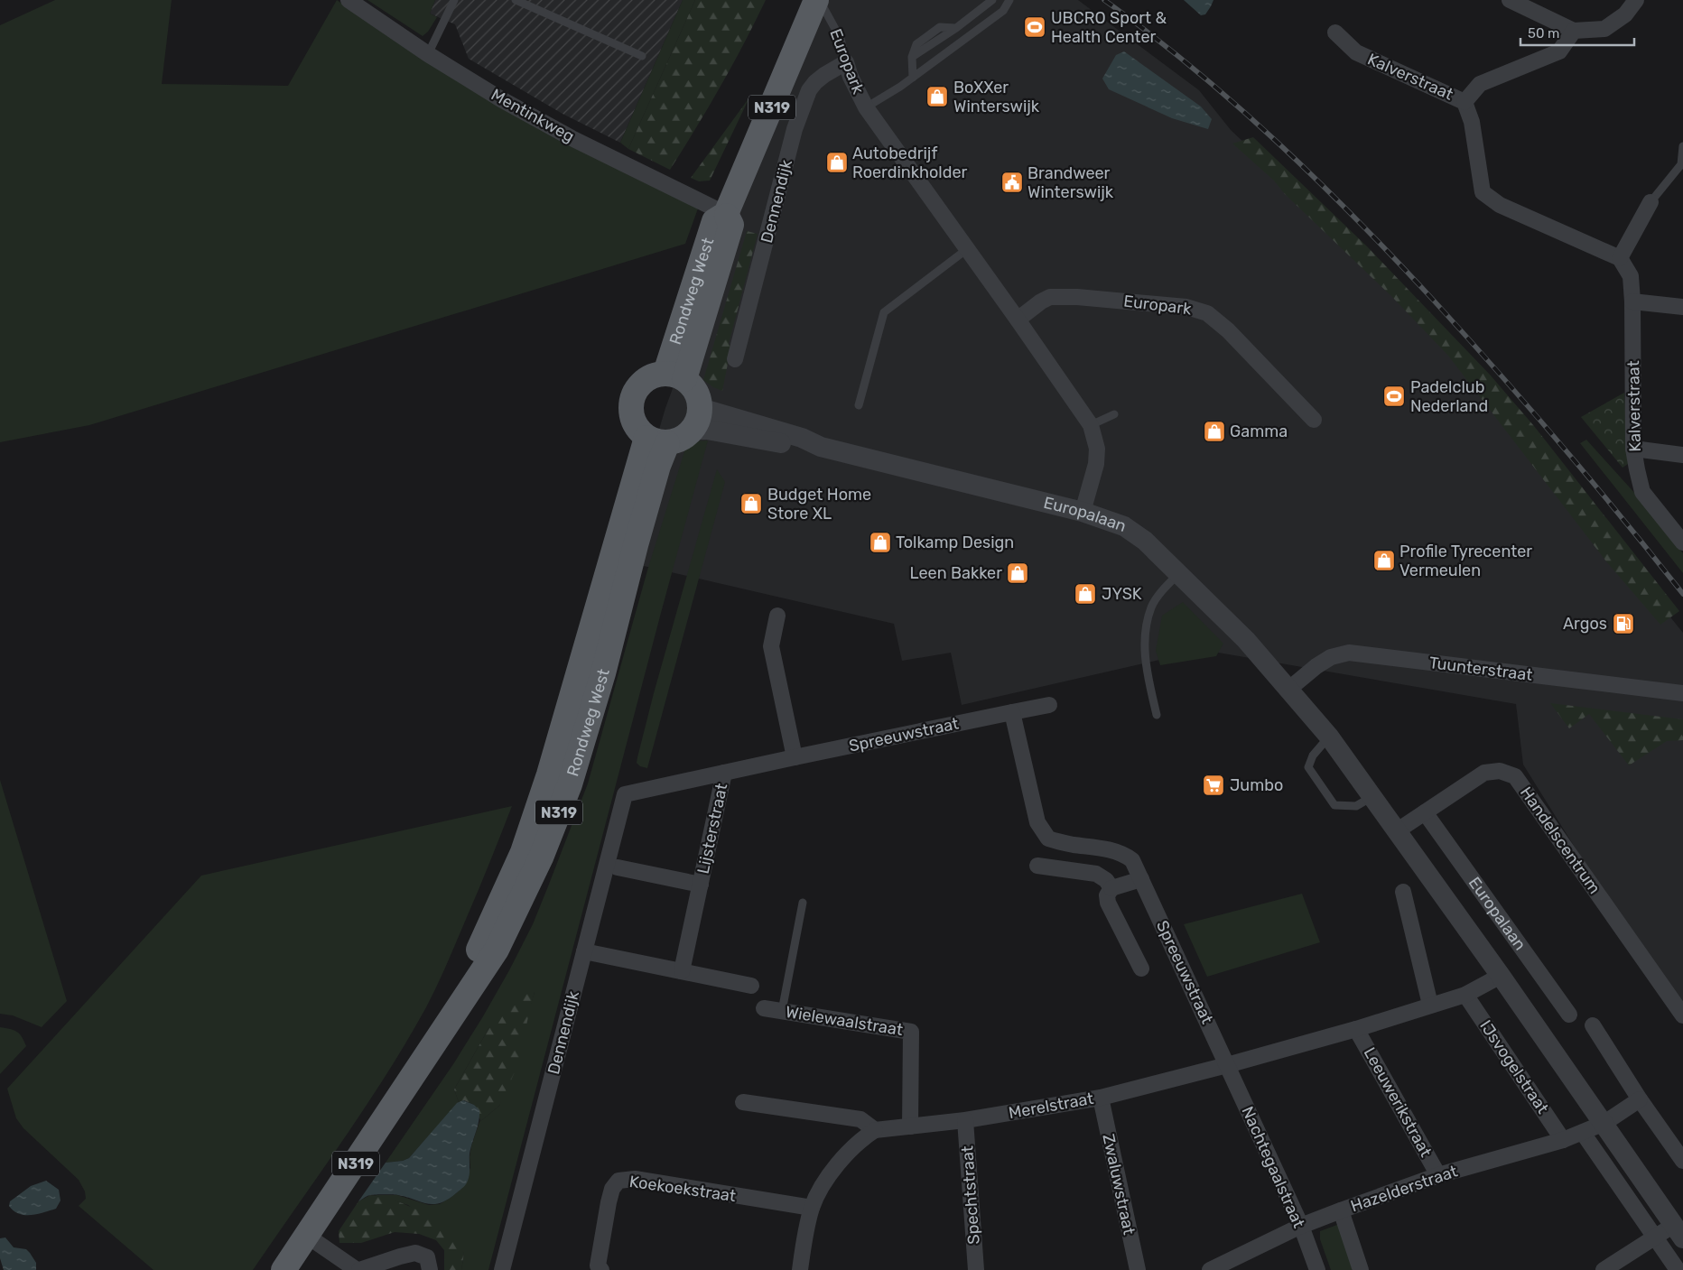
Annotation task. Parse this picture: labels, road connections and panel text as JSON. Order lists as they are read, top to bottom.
{
  "streets": {
    "main road": ["N319", "Rondweg West"],
    "street": [
      "Europark",
      "Kalverstraat",
      "Mentinkweg",
      "Dennendijk",
      "Europalaan",
      "Tuunterstraat",
      "Spreeuwstraat",
      "Lijsterstraat",
      "Handelscentrum",
      "Wielewaalstraat",
      "IJsvogelstraat",
      "Leeuwerikstraat",
      "Merelstraat",
      "Nachtegaalstraat",
      "Zwaluwstraat",
      "Koekoekstraat",
      "Hazelderstraat",
      "Spechtstraat"
    ]
  },
  "crossings": [
    ["Europark", "Dennendijk"],
    ["Europark", "Rondweg West"],
    ["Mentinkweg", "Rondweg West"],
    ["Dennendijk", "Spreeuwstraat"],
    ["Rondweg West", "Europalaan"],
    ["Europalaan", "Tuunterstraat"],
    ["Europalaan", "Handelscentrum"],
    ["Europalaan", "Hazelderstraat"],
    ["Spreeuwstraat", "Lijsterstraat"],
    ["Spreeuwstraat", "Merelstraat"],
    ["Spreeuwstraat", "Nachtegaalstraat"],
    ["Wielewaalstraat", "Merelstraat"],
    ["IJsvogelstraat", "Hazelderstraat"],
    ["Leeuwerikstraat", "Merelstraat"],
    ["Leeuwerikstraat", "Hazelderstraat"],
    ["Merelstraat", "Nachtegaalstraat"],
    ["Merelstraat", "Zwaluwstraat"],
    ["Merelstraat", "Spechtstraat"],
    ["Nachtegaalstraat", "Hazelderstraat"]
  ],
  "places": {
    "sports": ["UBCRO Sport & Health Center", "Padelclub Nederland"],
    "shop": [
      "BoXXer Winterswijk",
      "Autobedrijf Roerdinkholder",
      "Gamma",
      "Budget Home Store XL",
      "Tolkamp Design",
      "Profile Tyrecenter Vermeulen",
      "Leen Bakker",
      "JYSK"
    ],
    "public building": ["Brandweer Winterswijk"],
    "fuel station": ["Argos"],
    "supermarket": ["Jumbo"]
  },
  "scale_bar": "50 m"
}
